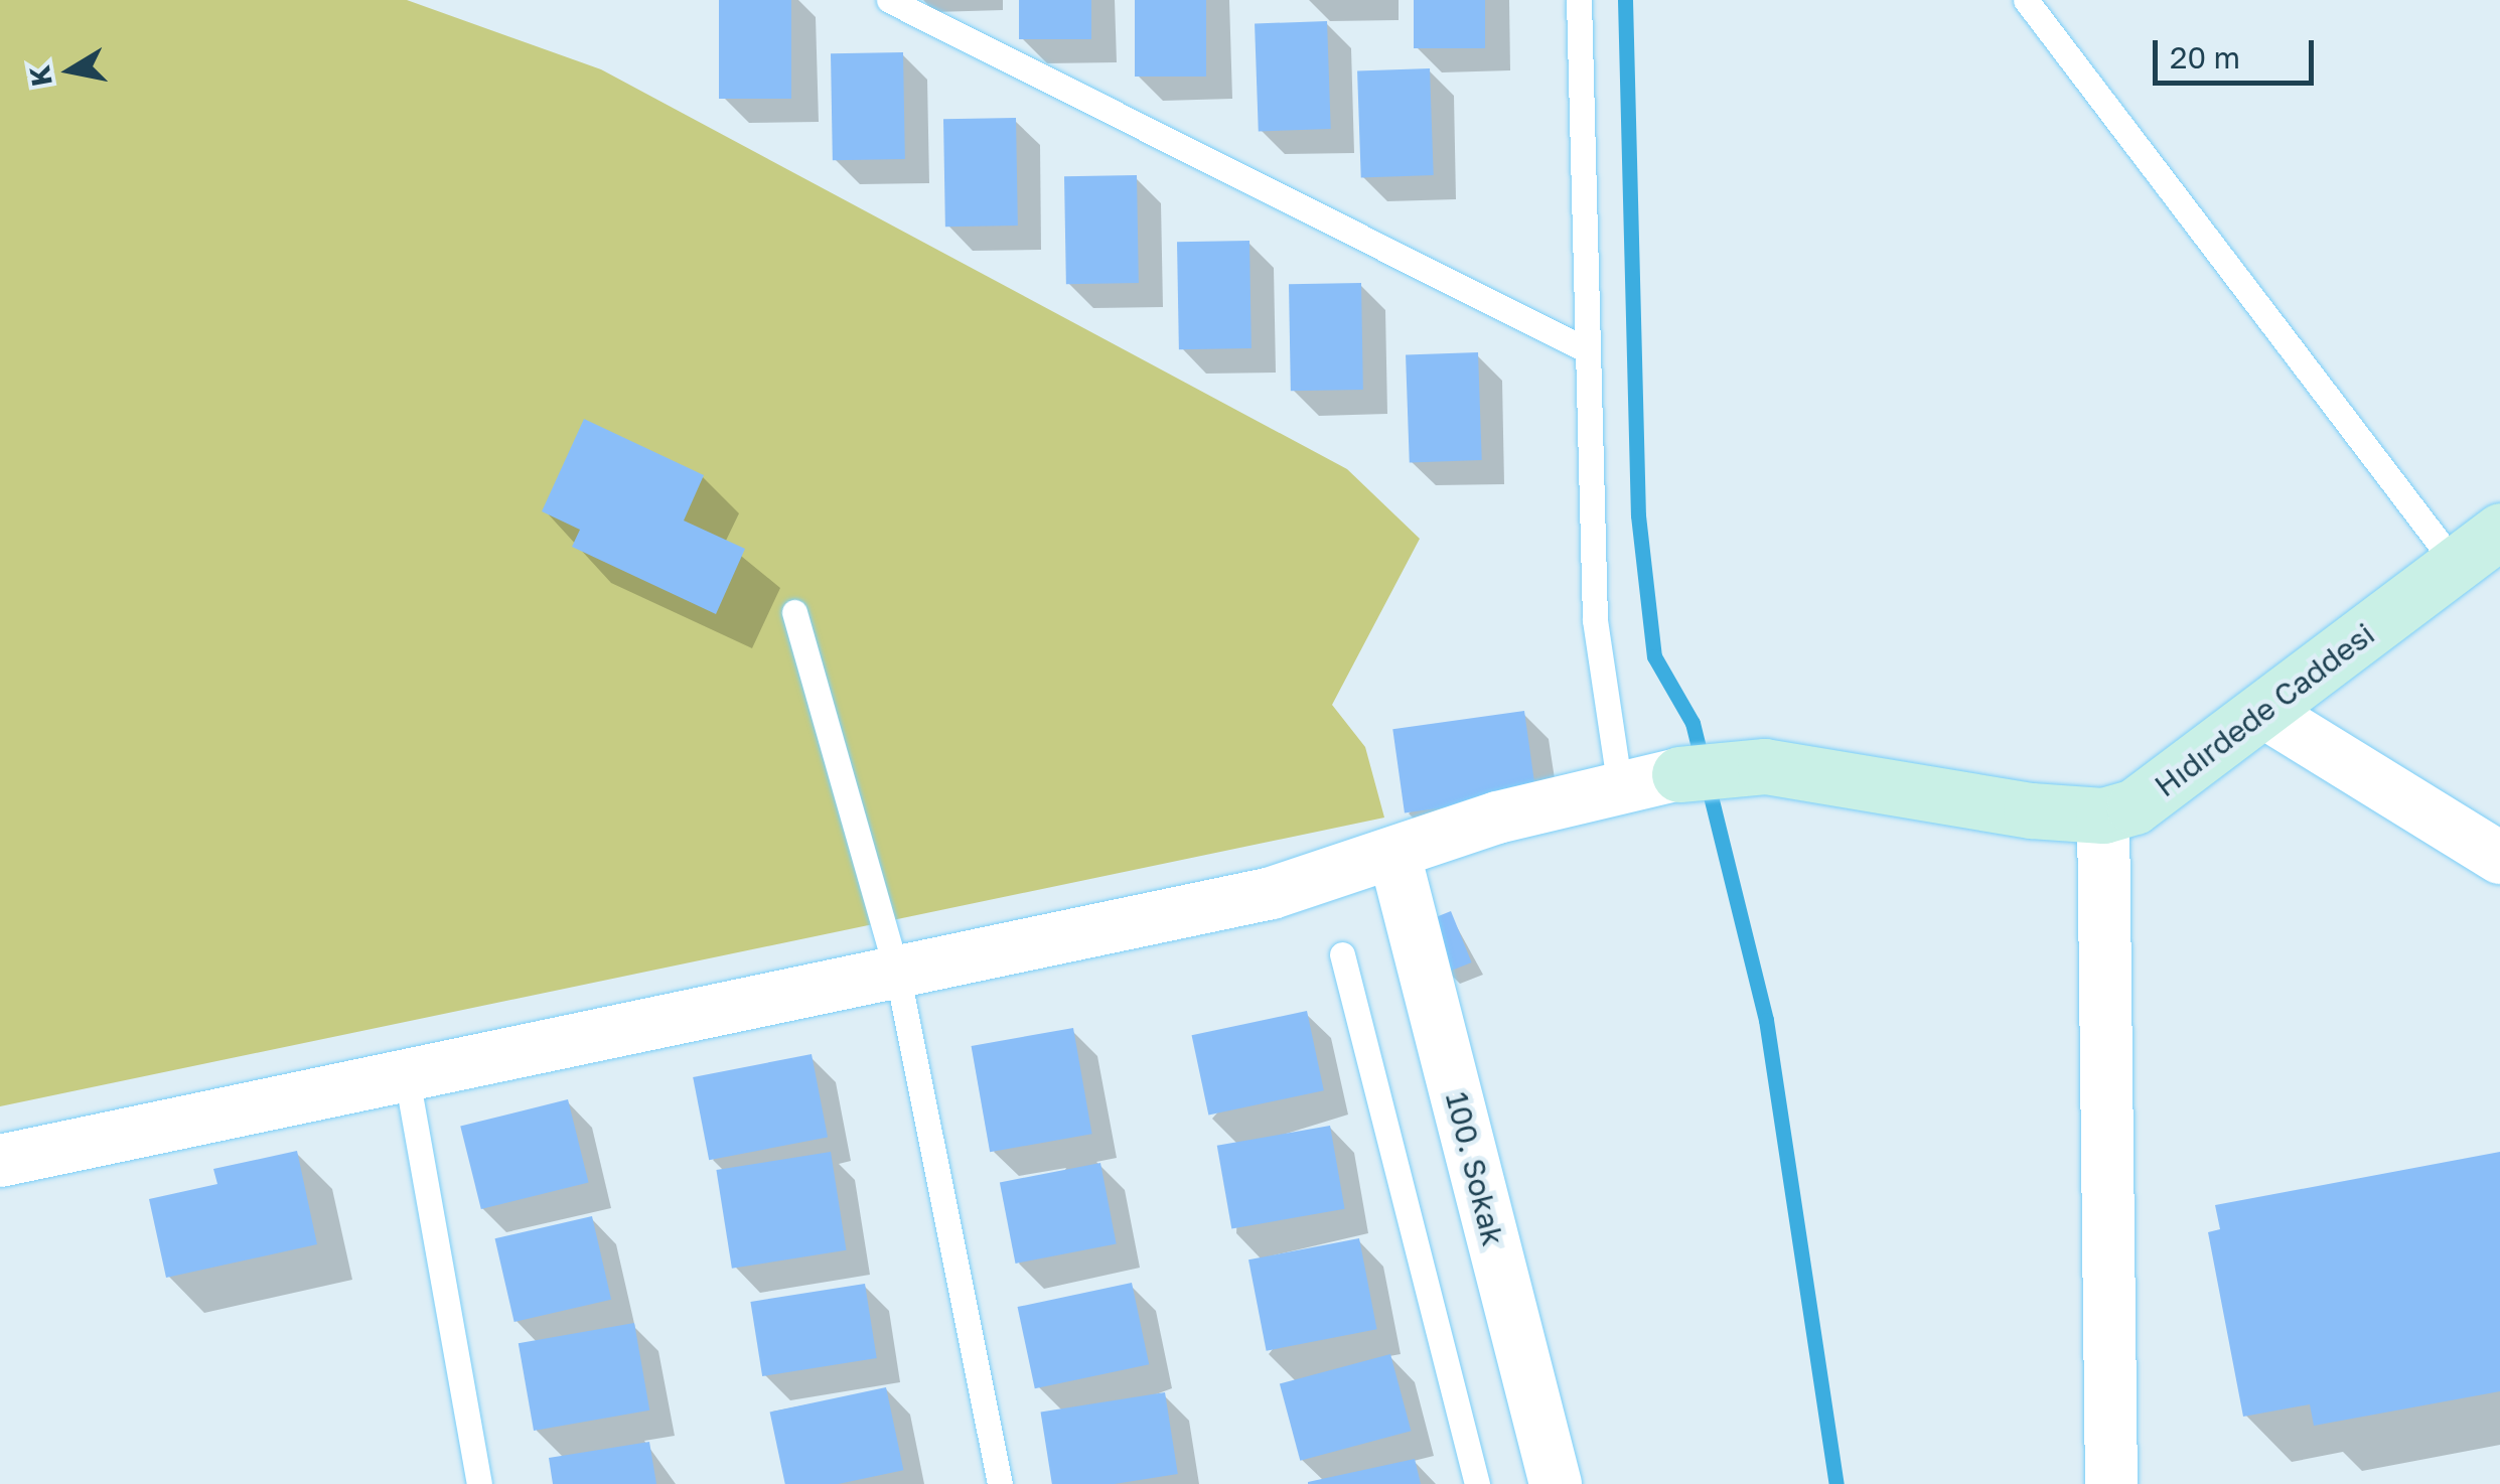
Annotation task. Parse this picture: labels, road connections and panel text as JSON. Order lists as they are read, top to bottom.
{
  "streets": {
    "street": ["Hıdırdede Caddesi", "100. Sokak"]
  },
  "scale_bar": "20 m",
  "north": "left"
}
